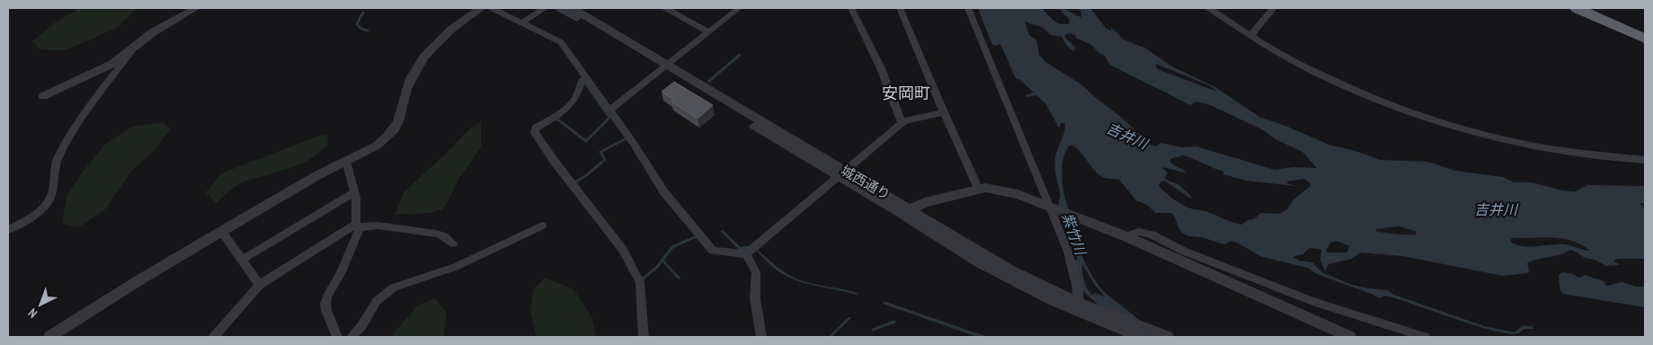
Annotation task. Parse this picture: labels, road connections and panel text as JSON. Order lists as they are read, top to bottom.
{
  "streets": {
    "street": ["城西通り"]
  },
  "districts": ["安岡町"],
  "water": ["吉井川", "紫竹川"],
  "north": "bottom left"
}
